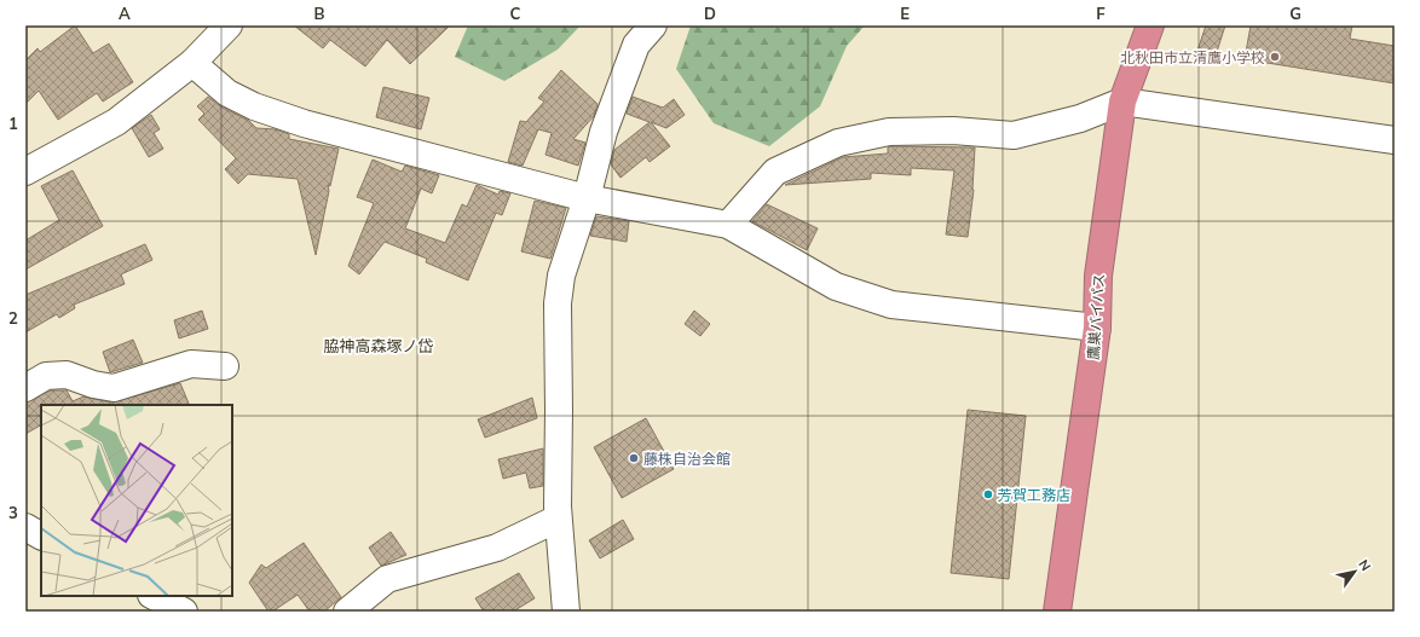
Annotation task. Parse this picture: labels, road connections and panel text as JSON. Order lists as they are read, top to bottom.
{
  "streets": {
    "highway": ["鷹巣バイパス"]
  },
  "districts": ["脇神高森塚ノ岱"],
  "places": ["北秋田市立清鷹小学校", "藤株自治会館", "芳賀工務店"],
  "north": "top right",
  "grid": {
    "columns": [
      "A",
      "B",
      "C",
      "D",
      "E",
      "F",
      "G"
    ],
    "rows": ["1", "2", "3"]
  }
}
